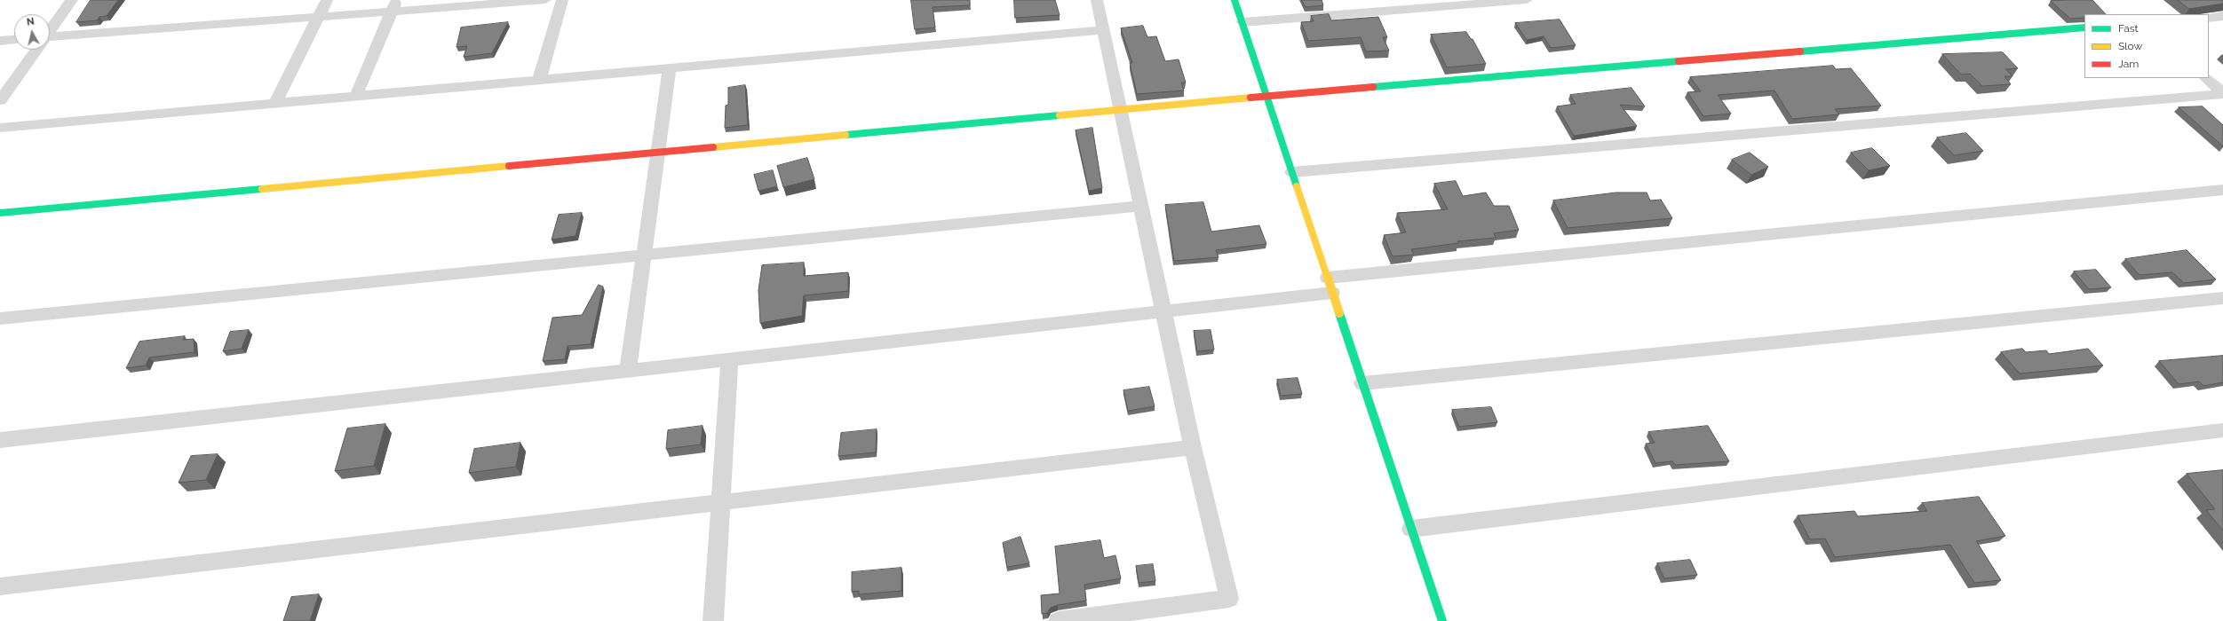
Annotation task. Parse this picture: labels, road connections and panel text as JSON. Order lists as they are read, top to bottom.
{
  "legend": ["Fast", "Slow", "Jam"],
  "north": "top"
}
